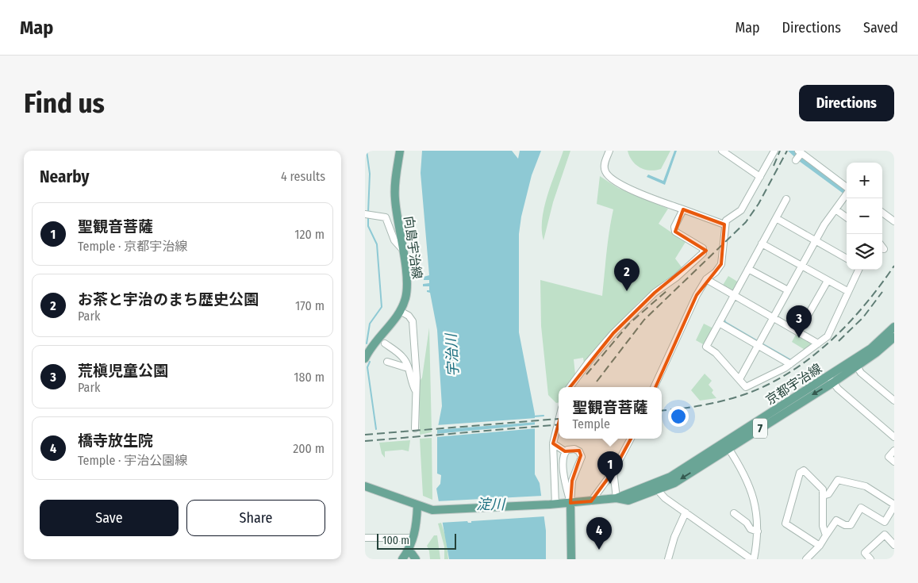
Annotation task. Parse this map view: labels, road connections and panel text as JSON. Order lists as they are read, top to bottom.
{
  "streets": {
    "main road": ["向島宇治線", "京都宇治線", "7"]
  },
  "water": ["宇治川", "淀川"],
  "scale_bar": "100 m",
  "page": {
    "header": "Map",
    "nav": ["Map", "Directions", "Saved"],
    "buttons": [
      "Directions",
      ["Save", "Share"]
    ],
    "title": "Find us",
    "heading": ["Nearby", "4 results"],
    "map_buttons": ["+", "−"],
    "list": [
      {
        "mark": "1",
        "name": "聖観音菩薩",
        "note": "Temple · 京都宇治線",
        "value": "120 m"
      },
      {
        "mark": "2",
        "name": "お茶と宇治のまち歴史公園",
        "note": "Park",
        "value": "170 m"
      },
      {
        "mark": "3",
        "name": "荒槇児童公園",
        "note": "Park",
        "value": "180 m"
      },
      {
        "mark": "4",
        "name": "橋寺放生院",
        "note": "Temple · 宇治公園線",
        "value": "200 m"
      }
    ],
    "pins": [
      "2",
      "3",
      "1",
      "4"
    ],
    "popup": ["聖観音菩薩", "Temple"],
    "scale": "100 m"
  }
}
